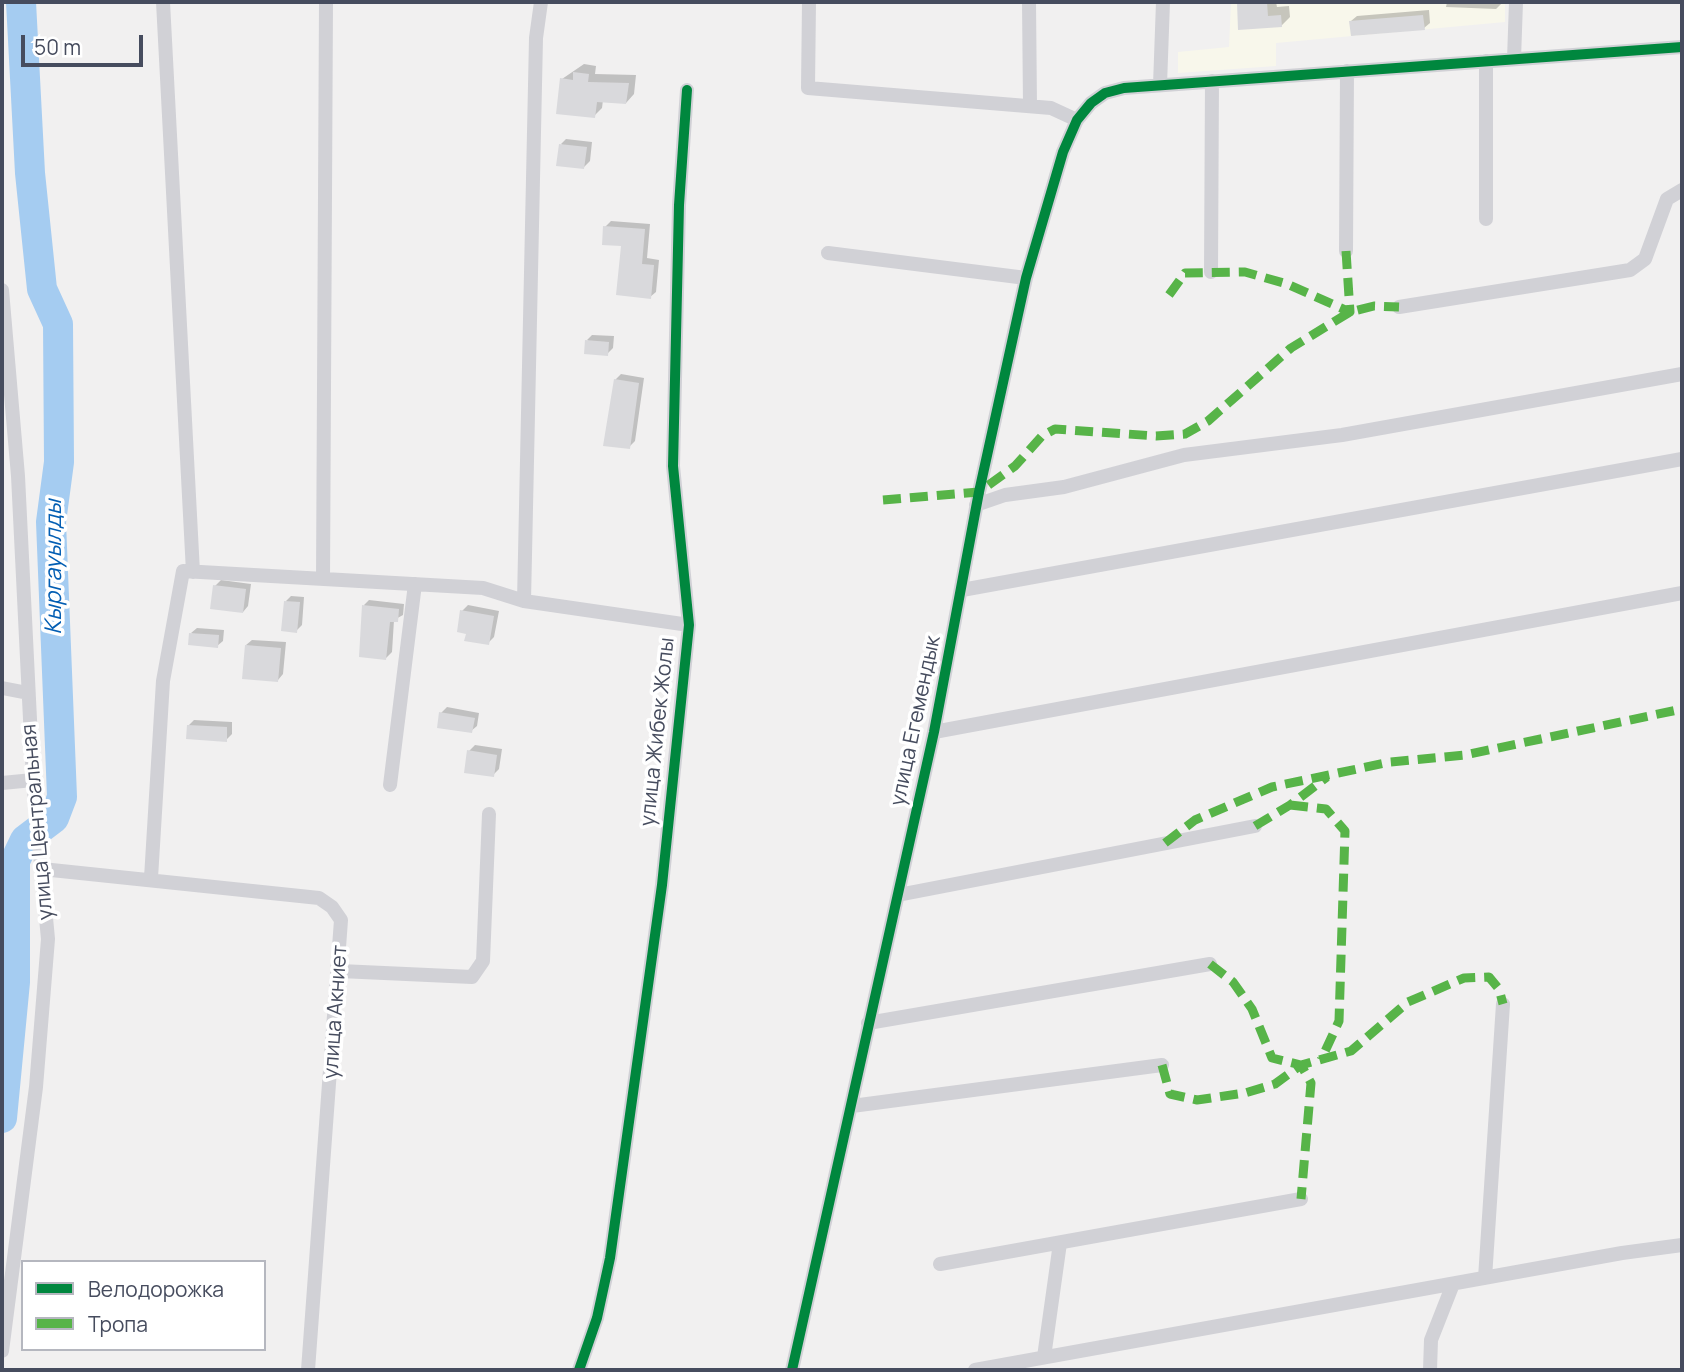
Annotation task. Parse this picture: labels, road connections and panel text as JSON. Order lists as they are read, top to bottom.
{
  "streets": {
    "street": [
      "улица Егемендык",
      "улица Жибек Жолы",
      "улица Центральная",
      "улица Акниет"
    ]
  },
  "crossings": [
    ["улица Центральная", "улица Акниет"]
  ],
  "water": ["Кыргауылды"],
  "legend": ["Велодорожка", "Тропа"],
  "scale_bar": "50 m"
}
